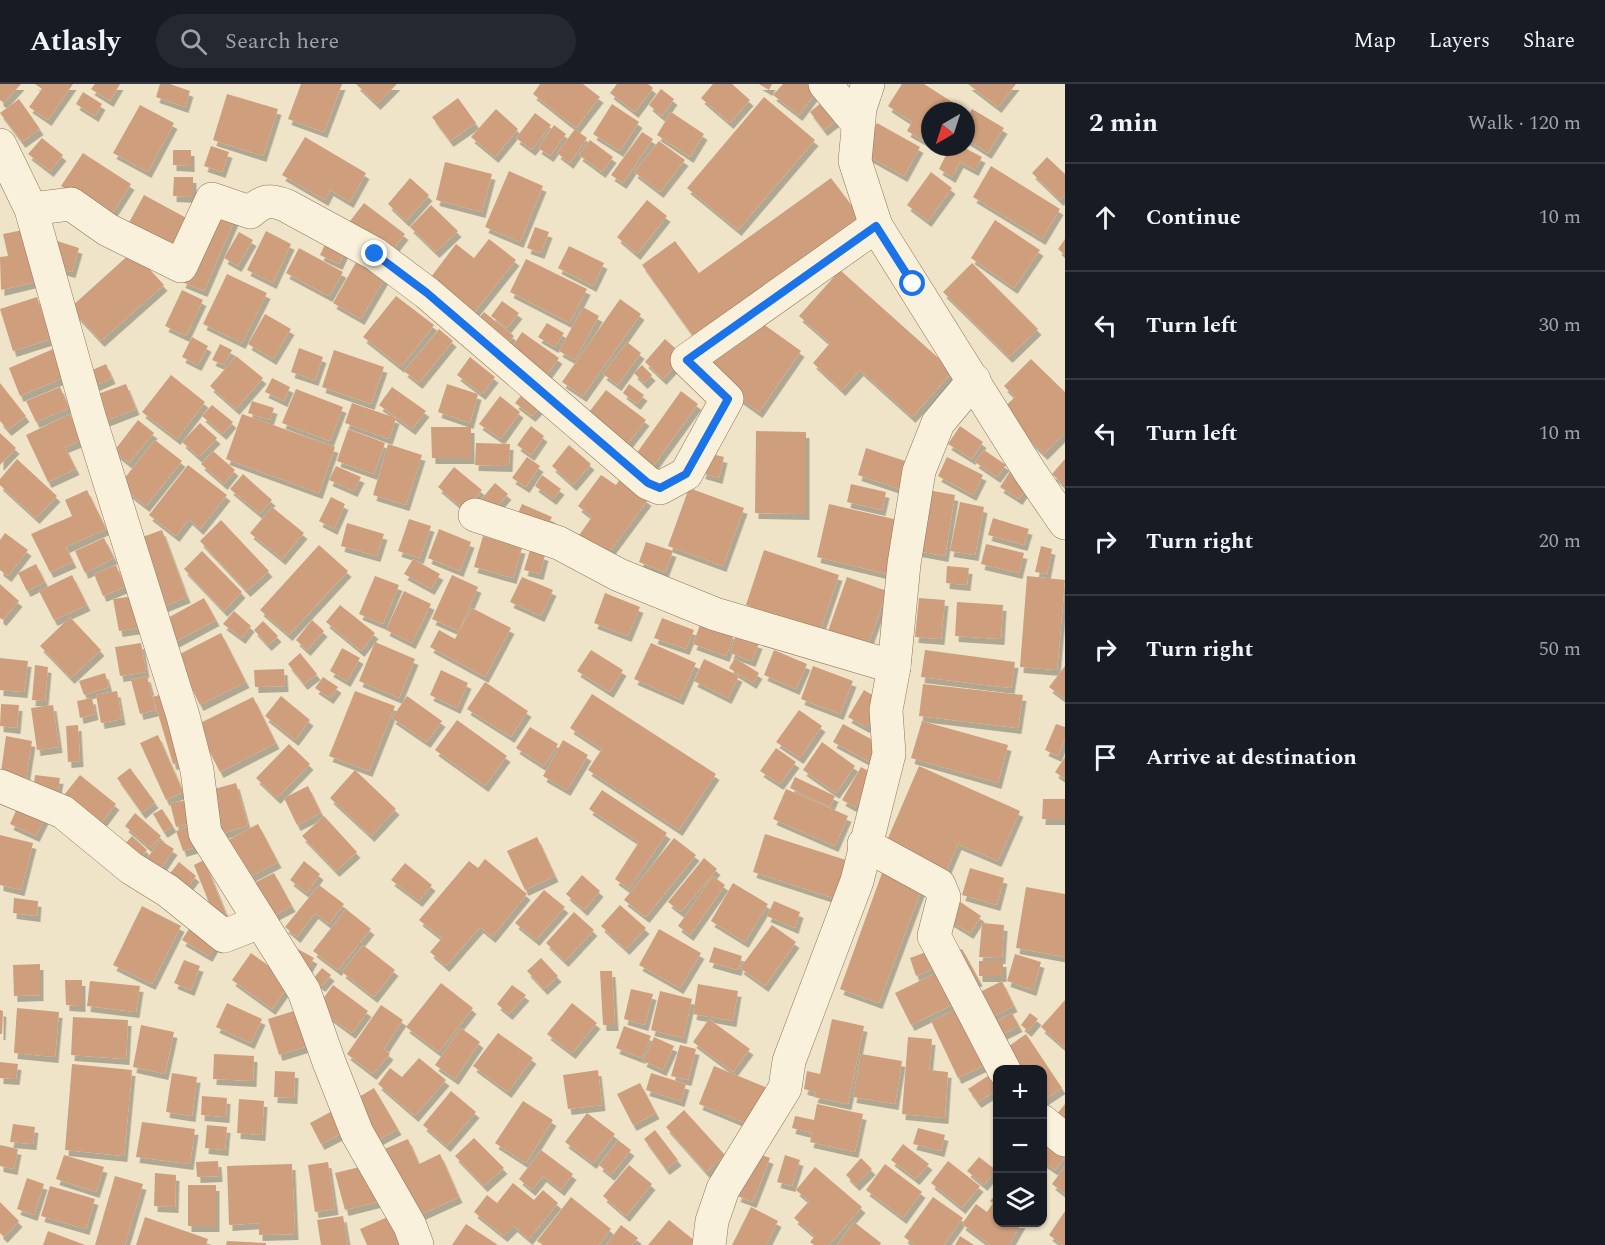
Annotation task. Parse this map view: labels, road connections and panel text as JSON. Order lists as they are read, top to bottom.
{
  "north": "bottom left",
  "page": {
    "header": "Atlasly",
    "search": "Search here",
    "nav": ["Map", "Layers", "Share"],
    "heading": ["2 min", "Walk · 120 m"],
    "list": [
      ["Continue", "10 m"],
      ["Turn left", "30 m"],
      ["Turn left", "10 m"],
      ["Turn right", "20 m"],
      ["Turn right", "50 m"],
      "Arrive at destination"
    ],
    "map_buttons": ["+", "−"]
  }
}
